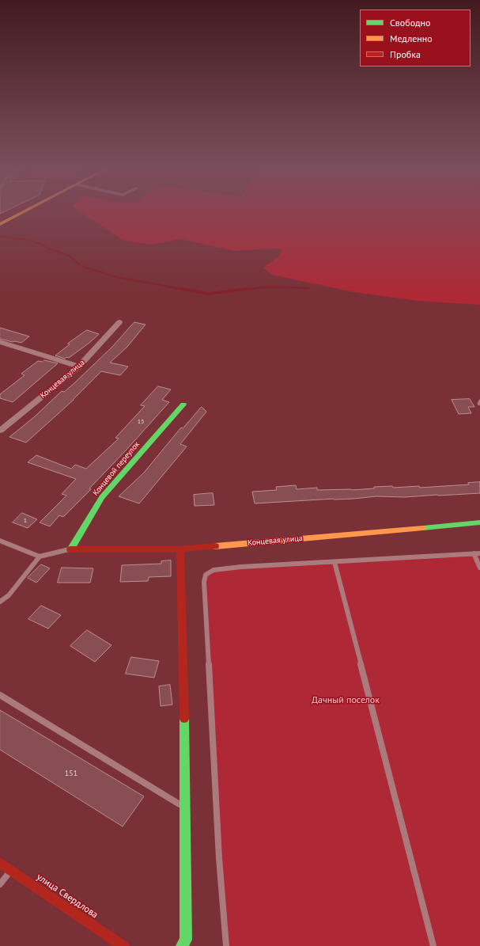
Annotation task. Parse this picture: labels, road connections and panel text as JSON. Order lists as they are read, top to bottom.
{
  "streets": {
    "street": ["Концевая улица", "Концевой переулок", "улица Свердлова"]
  },
  "crossings": [
    ["Концевая улица", "Концевой переулок"]
  ],
  "parks": ["Дачный поселок"],
  "house_numbers": ["15", "1", "151"],
  "legend": ["Свободно", "Медленно", "Пробка"]
}
